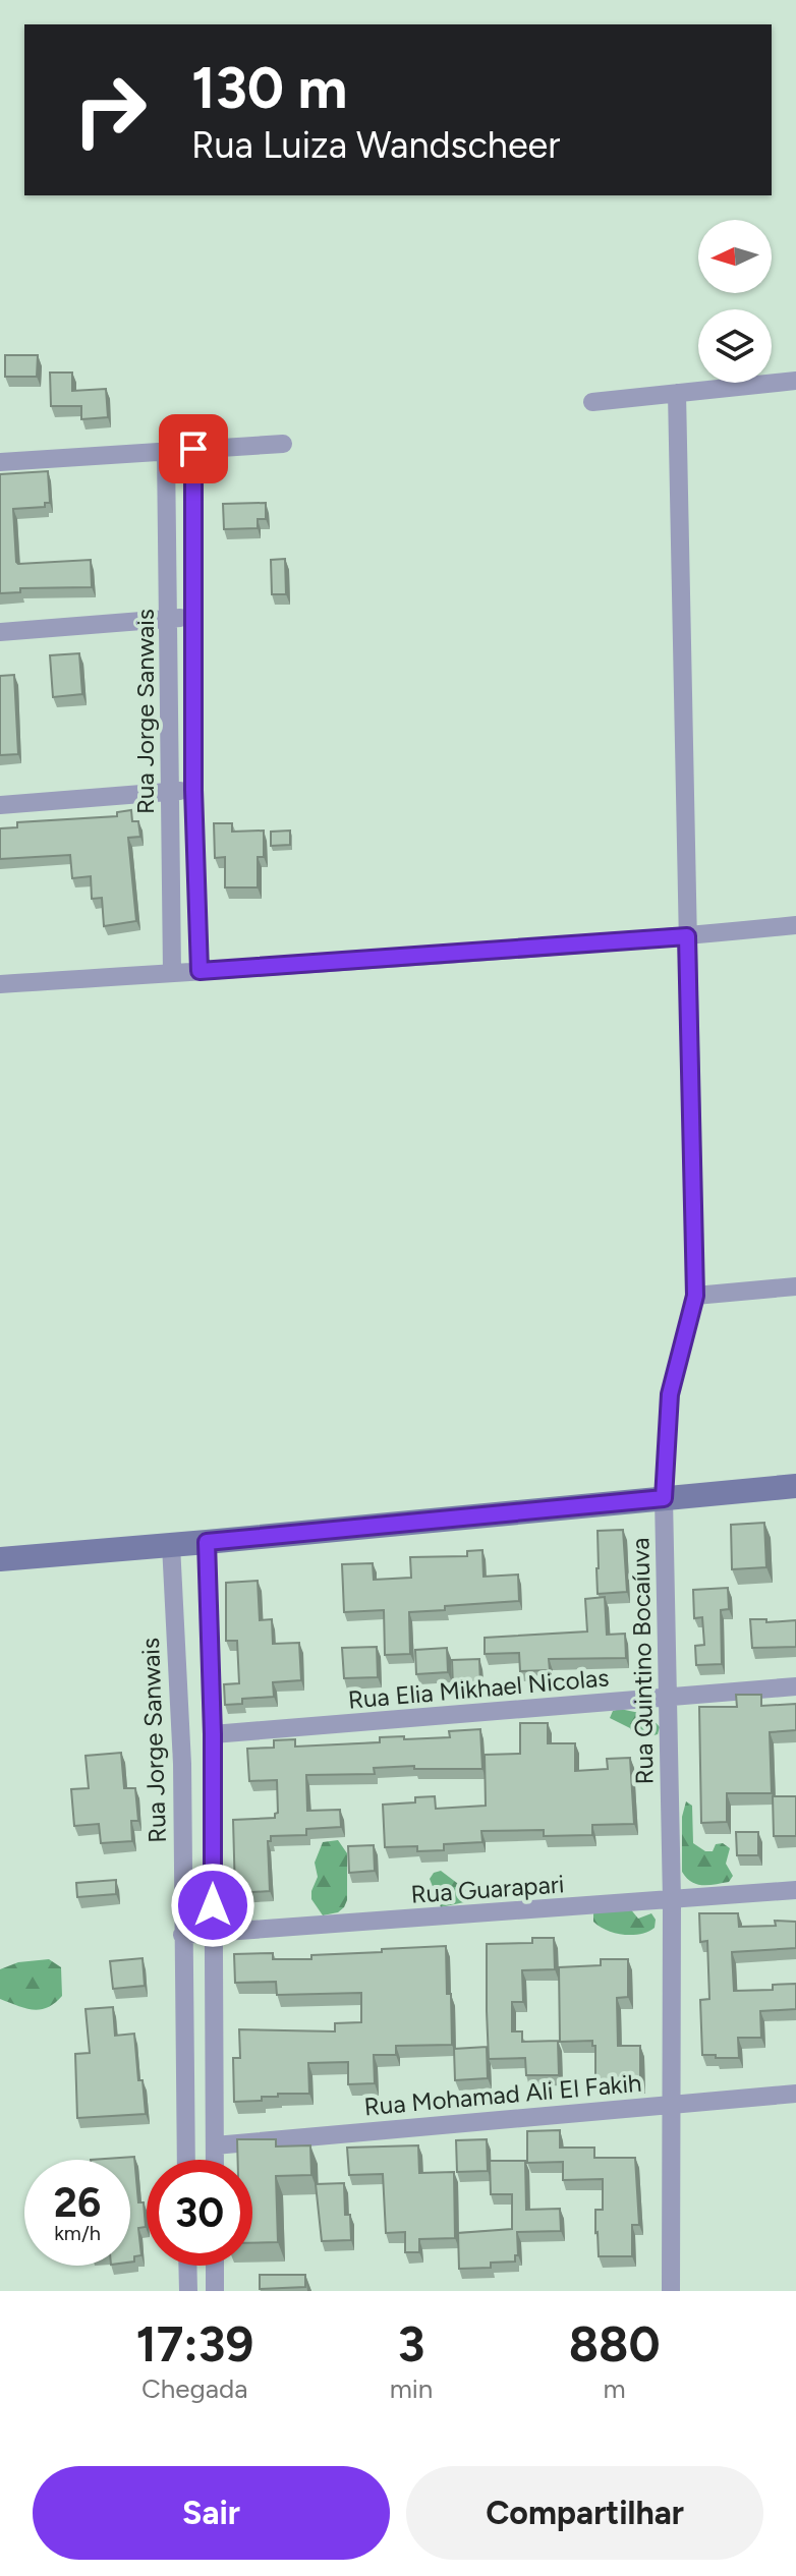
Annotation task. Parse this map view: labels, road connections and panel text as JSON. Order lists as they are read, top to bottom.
{
  "streets": {
    "street": [
      "Rua Jorge Sanwais",
      "Rua Quintino Bocaíuva",
      "Rua Elia Mikhael Nicolas",
      "Rua Guarapari",
      "Rua Mohamad Ali El Fakih"
    ]
  },
  "crossings": [
    ["Rua Jorge Sanwais", "Rua Guarapari"],
    ["Rua Quintino Bocaíuva", "Rua Elia Mikhael Nicolas"],
    ["Rua Quintino Bocaíuva", "Rua Guarapari"],
    ["Rua Quintino Bocaíuva", "Rua Mohamad Ali El Fakih"]
  ],
  "north": "left",
  "page": {
    "turn": ["130 m", "Rua Luiza Wandscheer"],
    "speed": "26 km/h",
    "limit": "30",
    "eta": [
      "17:39",
      "Chegada",
      "3",
      "min",
      "880",
      "m"
    ],
    "buttons": ["Sair", "Compartilhar"]
  }
}
